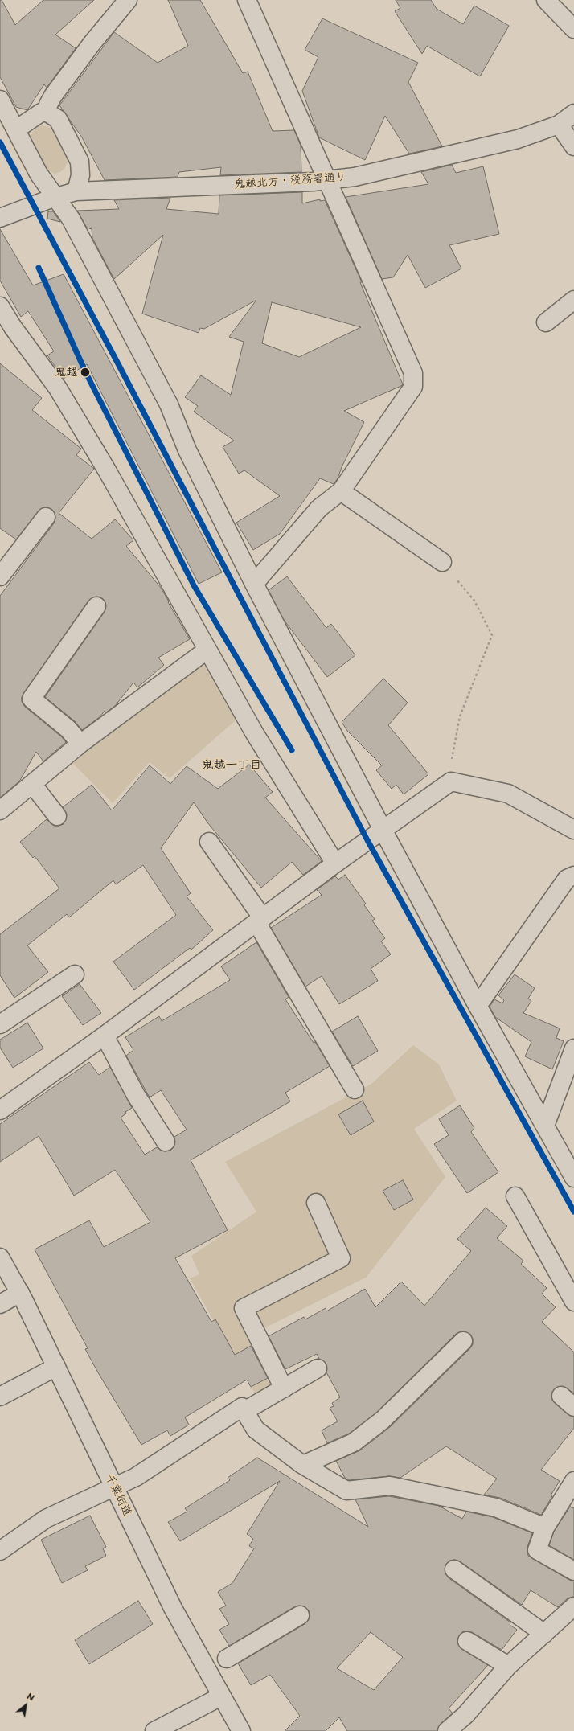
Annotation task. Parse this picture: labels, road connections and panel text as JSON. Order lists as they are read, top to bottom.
{
  "streets": {
    "main road": ["鬼越北方・税務署通り", "千葉街道"]
  },
  "districts": ["鬼越一丁目"],
  "places": ["鬼越"],
  "north": "top right"
}
